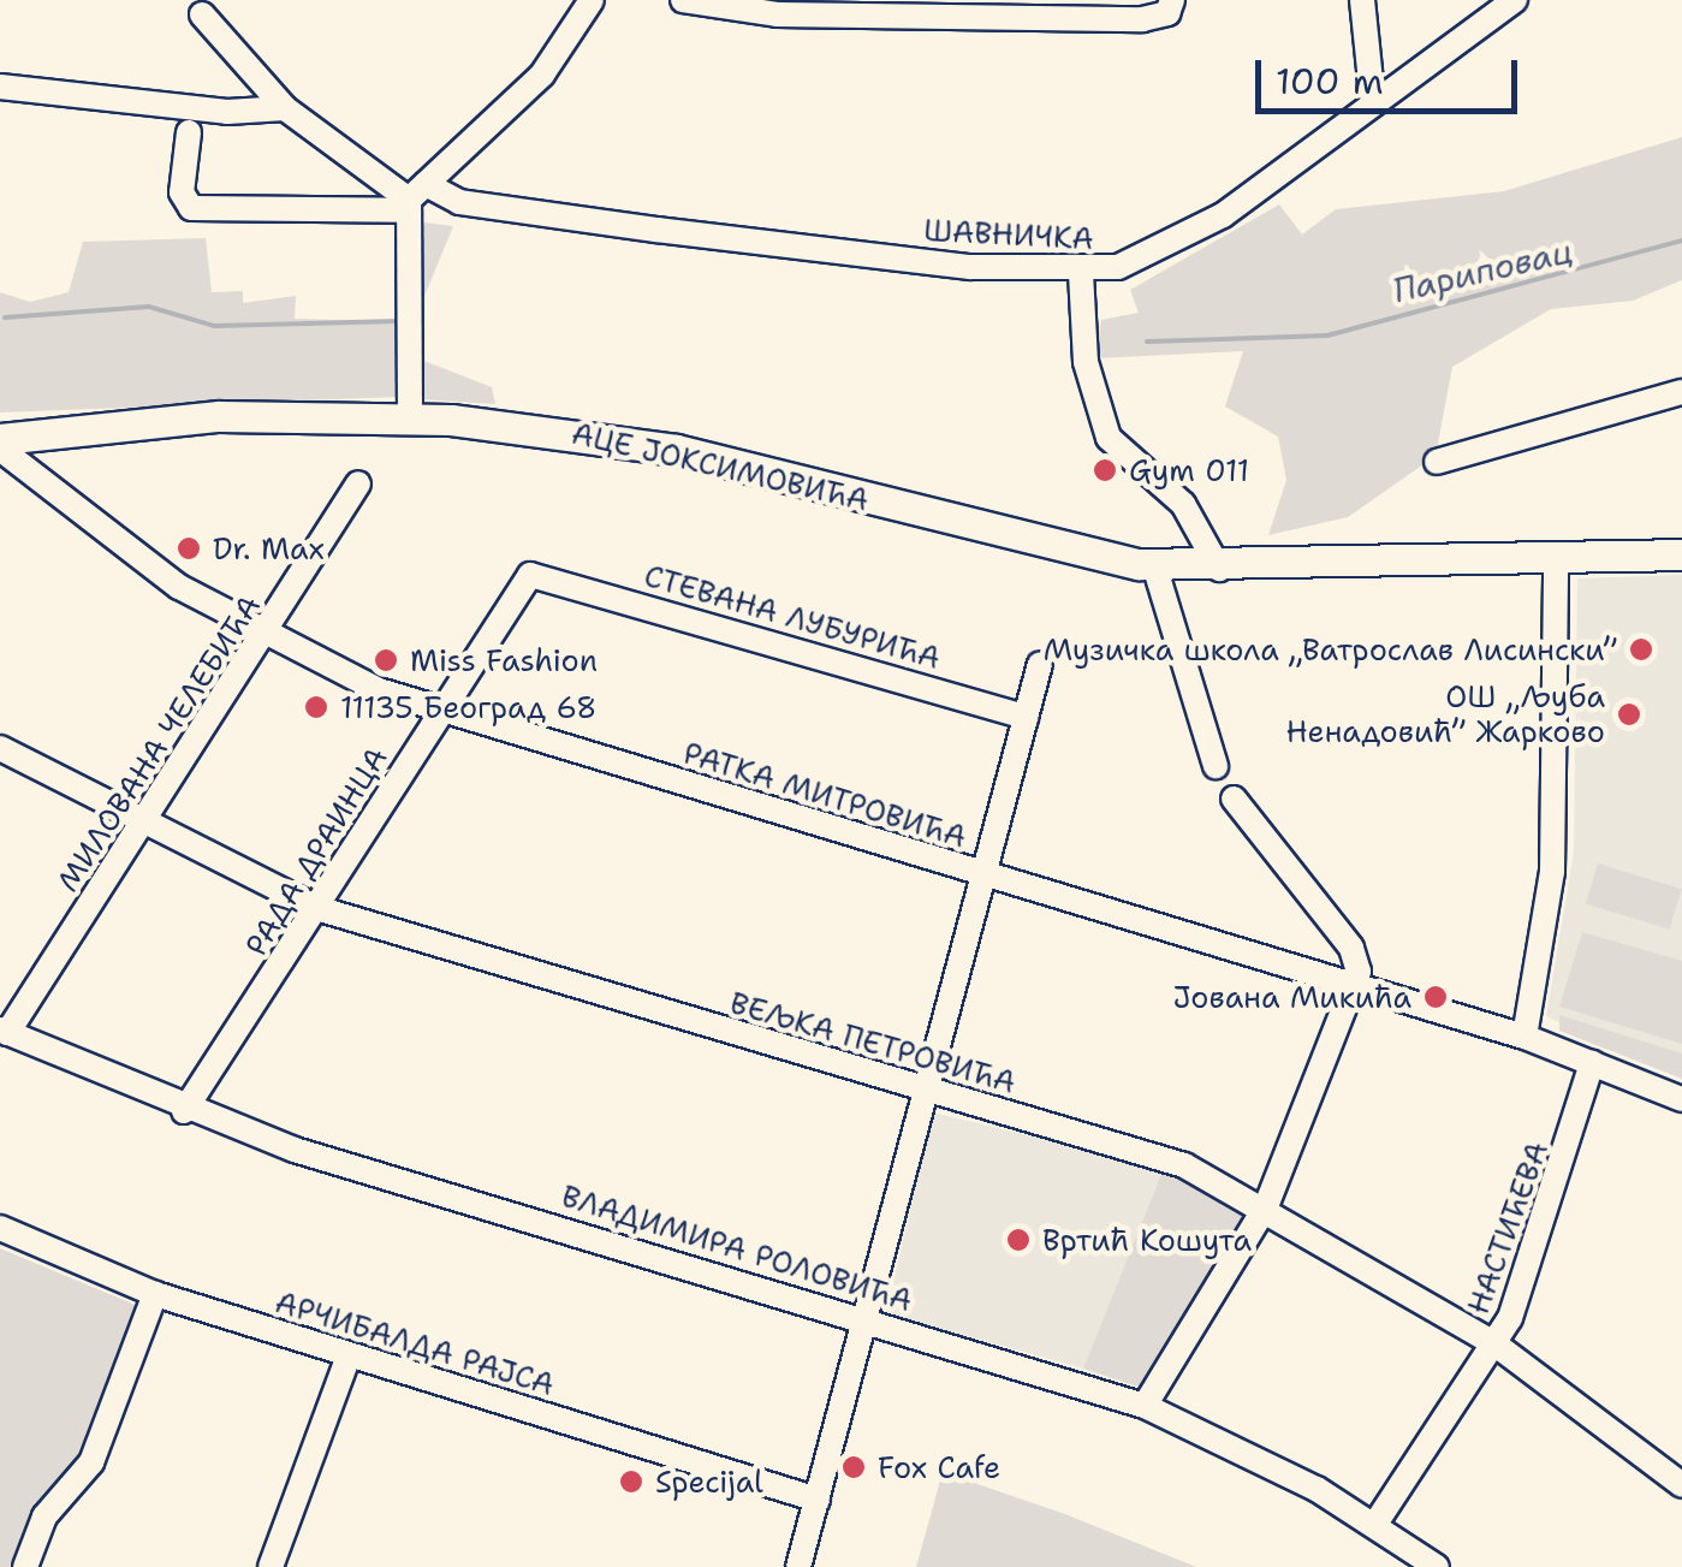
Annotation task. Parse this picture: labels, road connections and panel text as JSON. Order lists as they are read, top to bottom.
{
  "streets": {
    "main road": ["АЦЕ ЈОКСИМОВИЋА"],
    "street": [
      "ШАВНИЧКА",
      "СТЕВАНА ЛУБУРИЋА",
      "МИЛОВАНА ЧЕЛЕБИЋА",
      "РАТКА МИТРОВИЋА",
      "РАДА ДРАИНЦА",
      "ВЕЉКА ПЕТРОВИЋА",
      "НАСТИЋЕВА",
      "ВЛАДИМИРА РОЛОВИЋА",
      "АРЧИБАЛДА РАЈСА"
    ]
  },
  "crossings": [
    ["СТЕВАНА ЛУБУРИЋА", "РАДА ДРАИНЦА"],
    ["МИЛОВАНА ЧЕЛЕБИЋА", "РАТКА МИТРОВИЋА"],
    ["МИЛОВАНА ЧЕЛЕБИЋА", "ВЕЉКА ПЕТРОВИЋА"],
    ["МИЛОВАНА ЧЕЛЕБИЋА", "ВЛАДИМИРА РОЛОВИЋА"],
    ["РАТКА МИТРОВИЋА", "РАДА ДРАИНЦА"],
    ["РАТКА МИТРОВИЋА", "НАСТИЋЕВА"],
    ["РАДА ДРАИНЦА", "ВЕЉКА ПЕТРОВИЋА"],
    ["РАДА ДРАИНЦА", "ВЛАДИМИРА РОЛОВИЋА"],
    ["ВЕЉКА ПЕТРОВИЋА", "НАСТИЋЕВА"],
    ["НАСТИЋЕВА", "ВЛАДИМИРА РОЛОВИЋА"]
  ],
  "water": ["Париповац"],
  "places": [
    "Gym 011",
    "Dr. Max",
    "Музичка школа „Ватрослав Лисински”",
    "Miss Fashion",
    "11135 Београд 68",
    "ОШ „Љуба Ненадовић” Жарково",
    "Јована Микића",
    "Вртић Кошута",
    "Fox Cafe",
    "Specijal"
  ],
  "scale_bar": "100 m"
}
